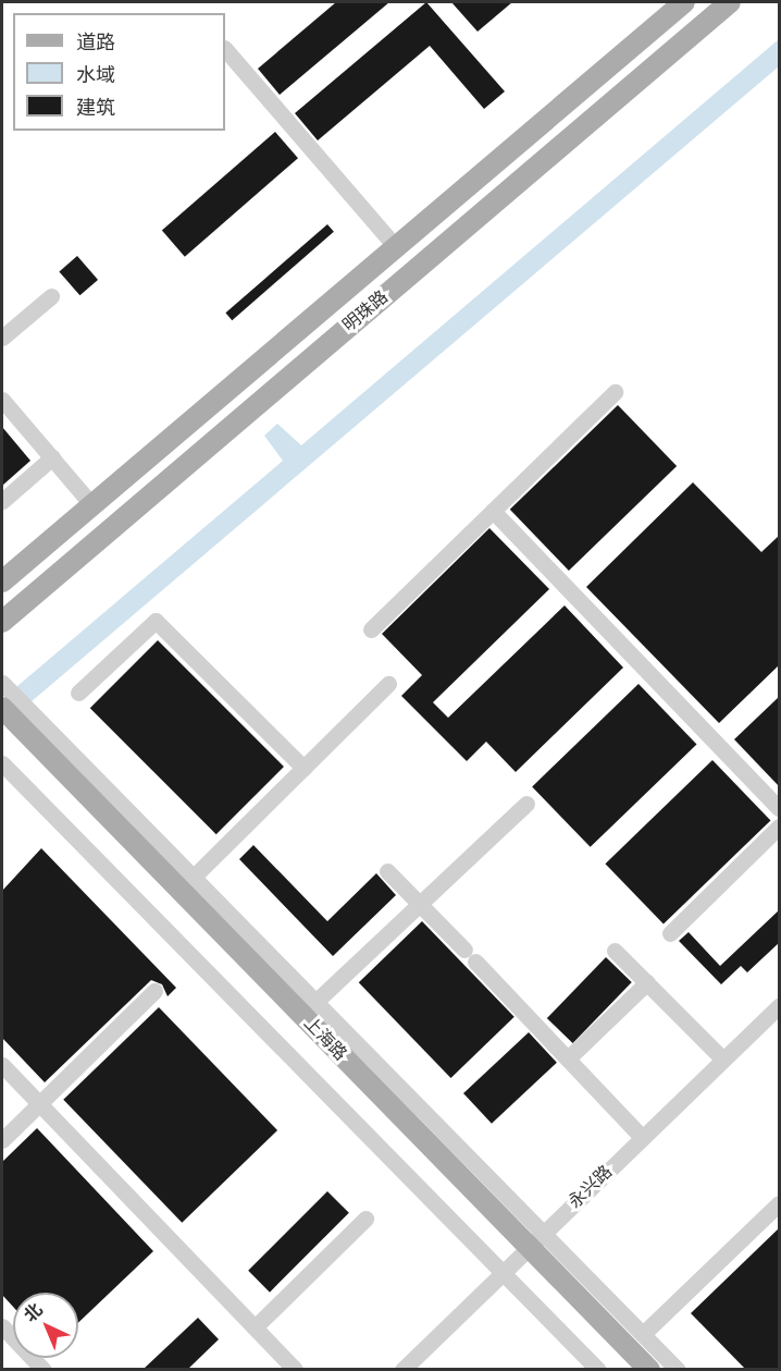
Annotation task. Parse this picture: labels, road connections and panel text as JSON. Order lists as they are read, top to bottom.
{
  "streets": {
    "main road": ["明珠路", "上海路"],
    "street": ["永兴路"]
  },
  "crossings": [
    ["上海路", "永兴路"]
  ],
  "legend": ["道路", "水域", "建筑"],
  "north": "top left"
}
